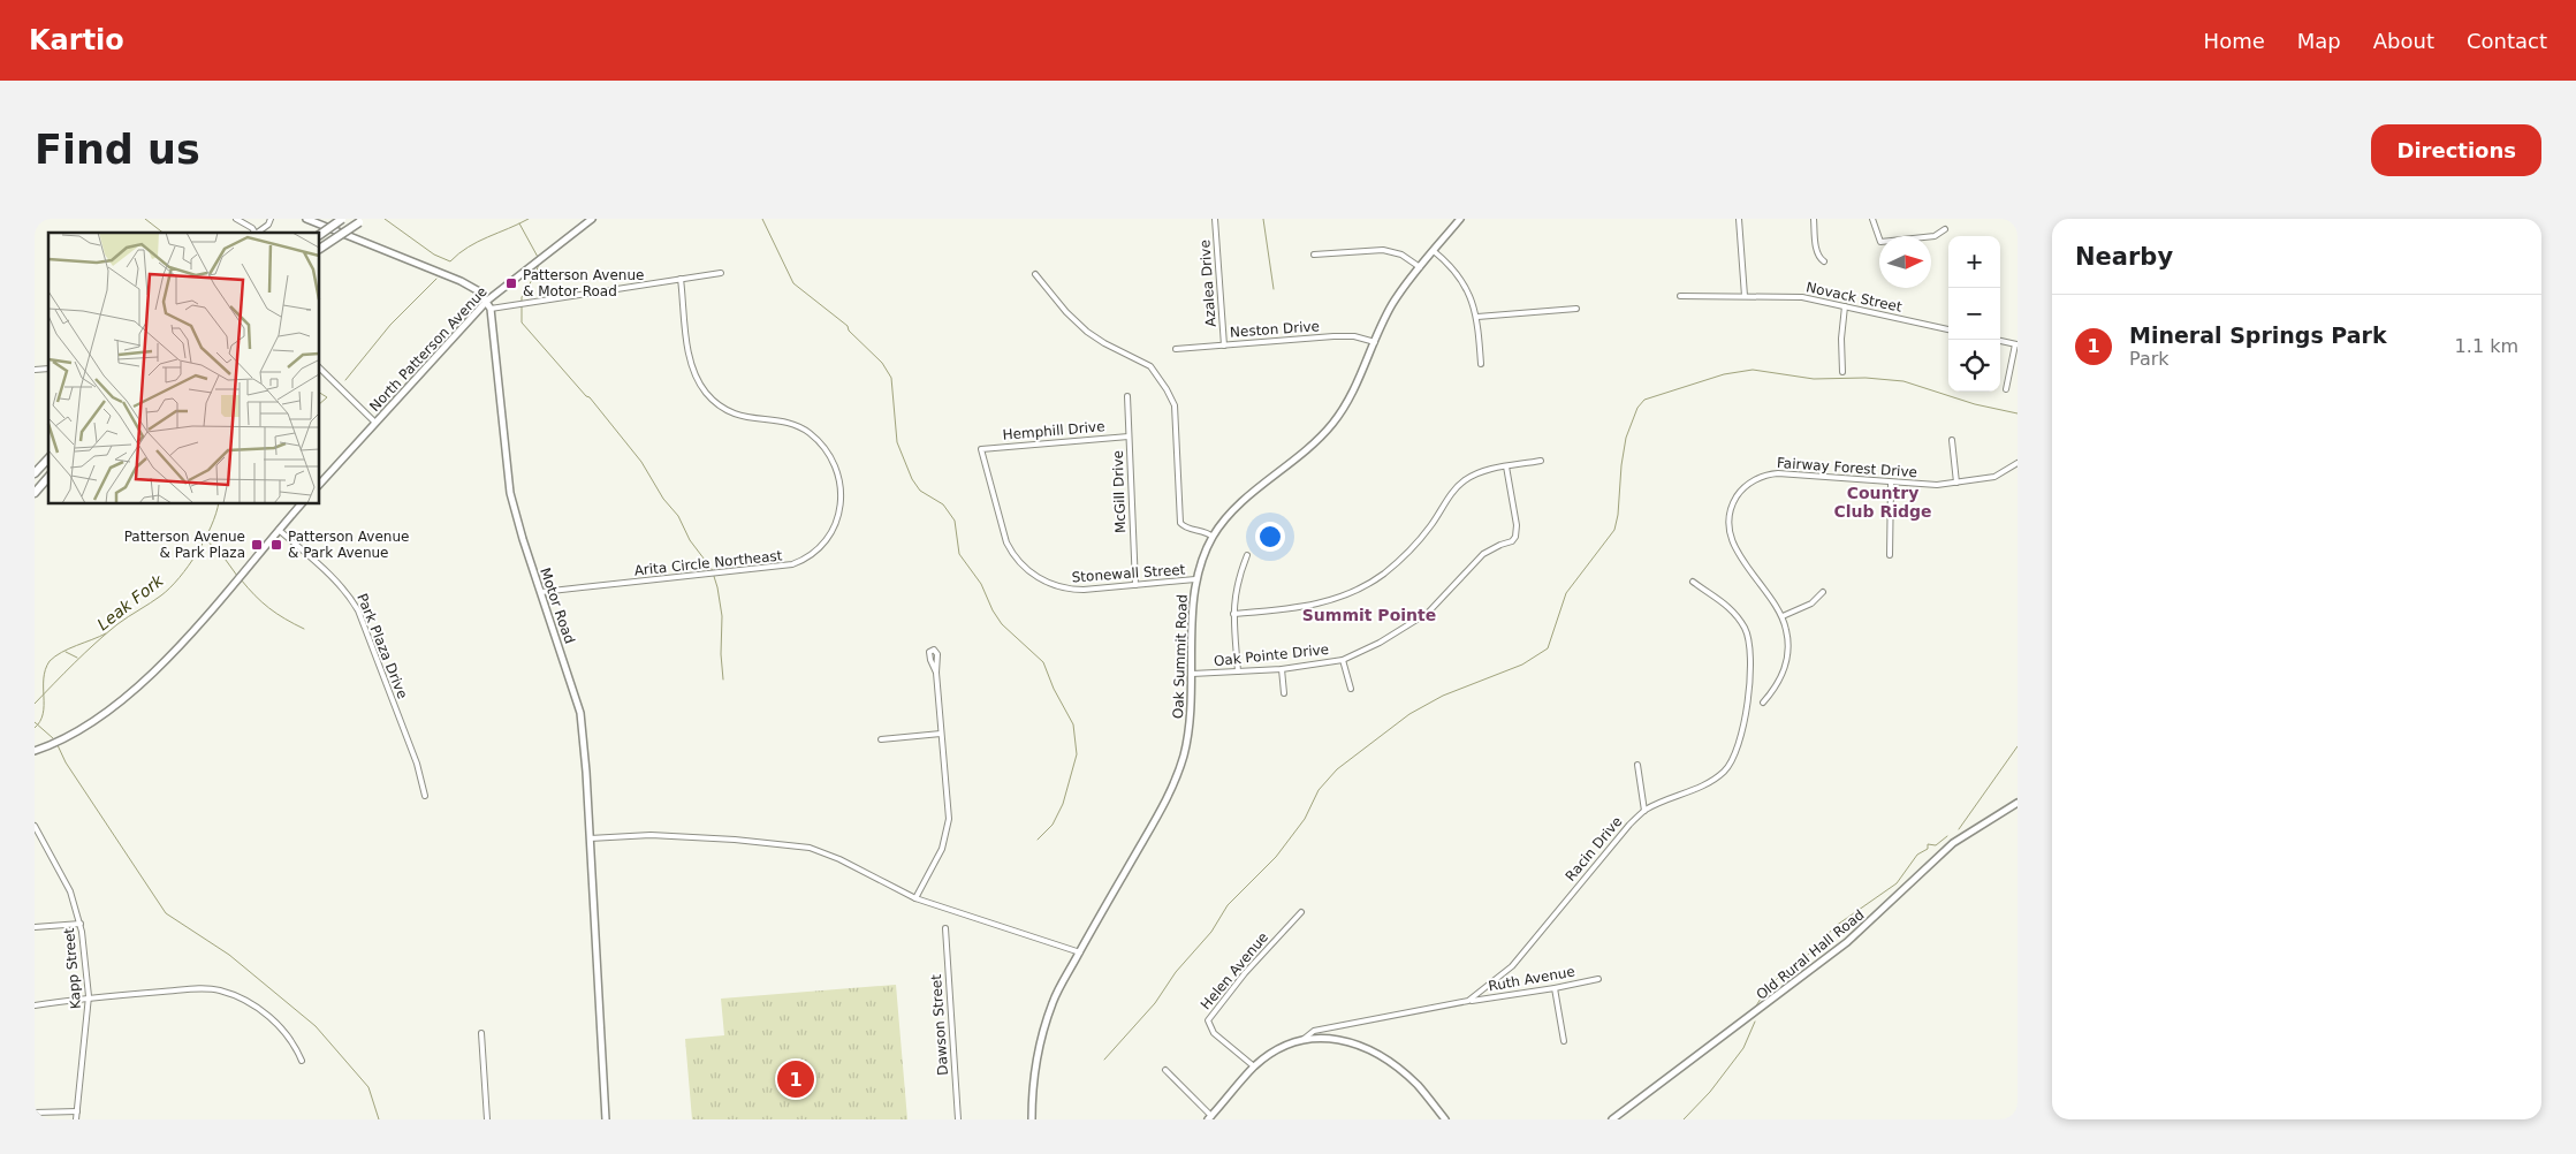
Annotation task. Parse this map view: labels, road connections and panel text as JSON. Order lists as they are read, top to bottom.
{
  "streets": {
    "street": [
      "Azalea Drive",
      "Novack Street",
      "Neston Drive",
      "North Patterson Avenue",
      "Hemphill Drive",
      "Fairway Forest Drive",
      "McGill Drive",
      "Arita Circle Northeast",
      "Stonewall Street",
      "Motor Road",
      "Park Plaza Drive",
      "Oak Pointe Drive",
      "Oak Summit Road",
      "Racin Drive",
      "Old Rural Hall Road",
      "Kapp Street",
      "Helen Avenue",
      "Ruth Avenue",
      "Dawson Street"
    ]
  },
  "crossings": [
    ["Azalea Drive", "Neston Drive"],
    ["Neston Drive", "Oak Summit Road"],
    ["North Patterson Avenue", "Motor Road"],
    ["Hemphill Drive", "McGill Drive"],
    ["Hemphill Drive", "Stonewall Street"],
    ["McGill Drive", "Stonewall Street"],
    ["Arita Circle Northeast", "Motor Road"],
    ["Stonewall Street", "Oak Summit Road"],
    ["Oak Pointe Drive", "Oak Summit Road"],
    ["Racin Drive", "Ruth Avenue"]
  ],
  "districts": ["Country Club Ridge", "Summit Pointe"],
  "water": ["Leak Fork"],
  "places": {
    "transit": ["Patterson Avenue & Motor Road", "Patterson Avenue & Park Plaza", "Patterson Avenue & Park Avenue"]
  },
  "north": "right",
  "page": {
    "header": "Kartio",
    "nav": [
      "Home",
      "Map",
      "About",
      "Contact"
    ],
    "buttons": "Directions",
    "title": "Find us",
    "heading": "Nearby",
    "map_buttons": ["+", "−"],
    "list": [
      {
        "mark": "1",
        "name": "Mineral Springs Park",
        "note": "Park",
        "value": "1.1 km"
      }
    ],
    "pins": "1"
  }
}
